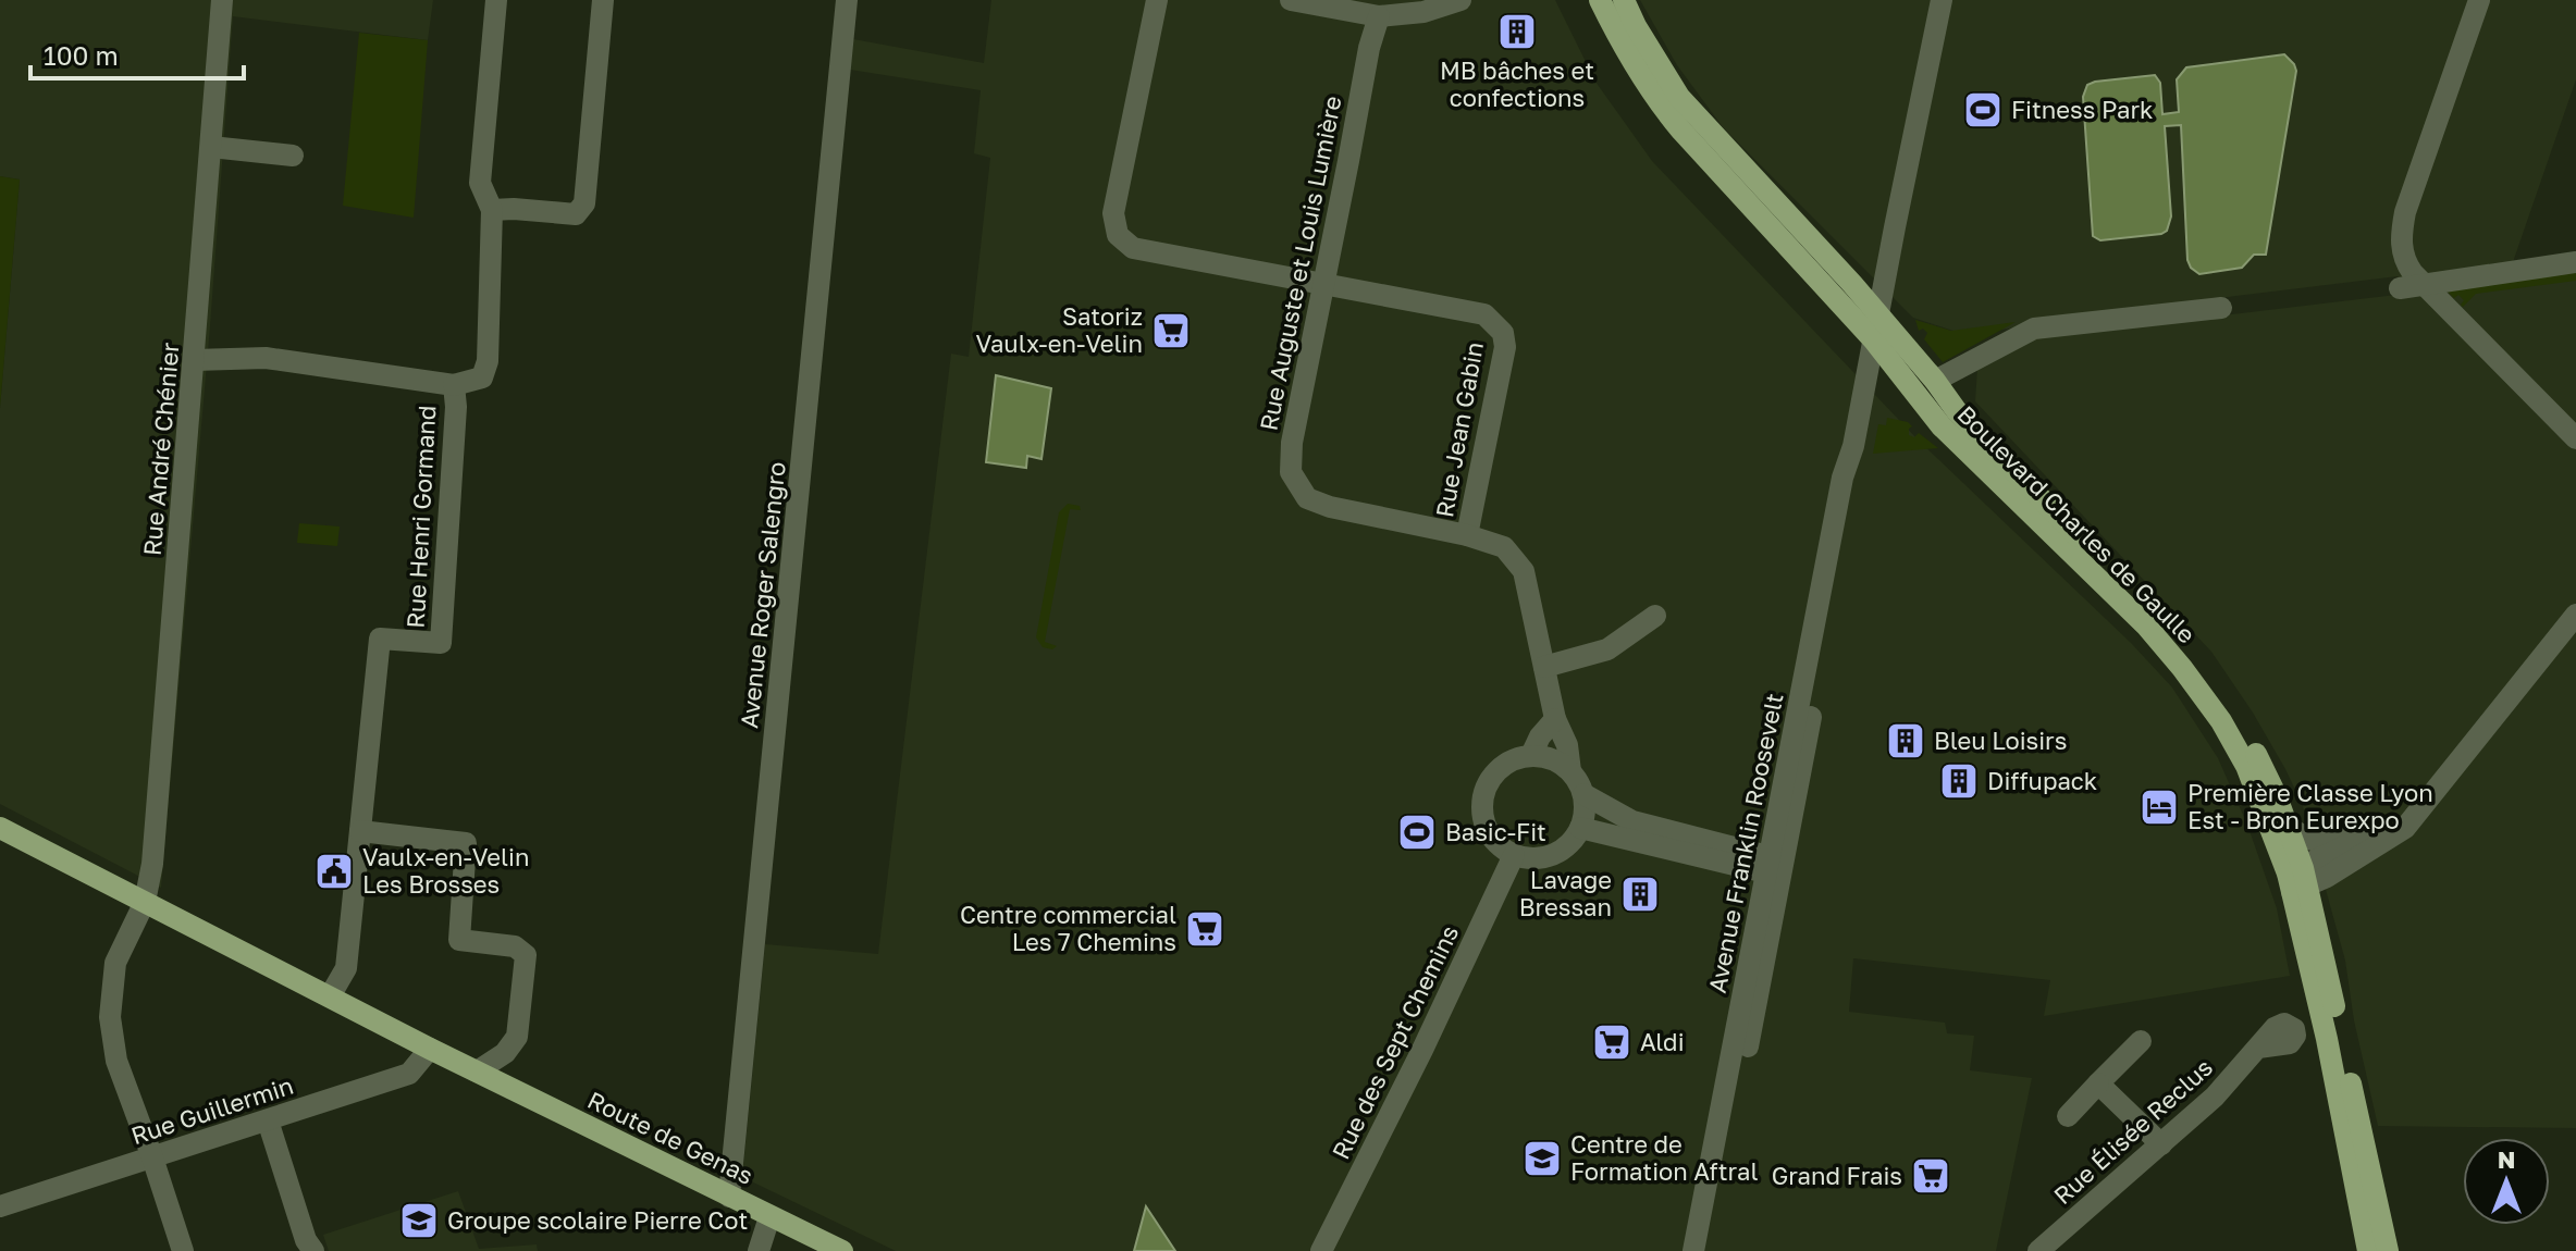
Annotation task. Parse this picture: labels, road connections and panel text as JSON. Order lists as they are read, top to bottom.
{
  "streets": {
    "main road": ["Boulevard Charles de Gaulle", "Route de Genas"],
    "street": [
      "Rue Auguste et Louis Lumière",
      "Rue Jean Gabin",
      "Rue André Chénier",
      "Rue Henri Gormand",
      "Avenue Roger Salengro",
      "Avenue Franklin Roosevelt",
      "Rue des Sept Chemins",
      "Rue Guillermin",
      "Rue Élisée Reclus"
    ]
  },
  "crossings": [
    ["Rue Auguste et Louis Lumière", "Rue Jean Gabin"],
    ["Rue Auguste et Louis Lumière", "Rue des Sept Chemins"],
    ["Rue André Chénier", "Rue Henri Gormand"],
    ["Rue André Chénier", "Rue Guillermin"],
    ["Rue André Chénier", "Route de Genas"],
    ["Boulevard Charles de Gaulle", "Avenue Franklin Roosevelt"],
    ["Avenue Roger Salengro", "Route de Genas"],
    ["Rue Guillermin", "Route de Genas"]
  ],
  "places": {
    "building": [
      "MB bâches et confections",
      "Bleu Loisirs",
      "Diffupack",
      "Lavage Bressan"
    ],
    "sports": ["Fitness Park", "Basic-Fit"],
    "supermarket": [
      "Satoriz Vaulx-en-Velin",
      "Centre commercial Les 7 Chemins",
      "Aldi",
      "Grand Frais"
    ],
    "hotel": ["Première Classe Lyon Est - Bron Eurexpo"],
    "public building": ["Vaulx-en-Velin Les Brosses"],
    "school or university": ["Centre de Formation Aftral", "Groupe scolaire Pierre Cot"]
  },
  "scale_bar": "100 m",
  "north": "top"
}
